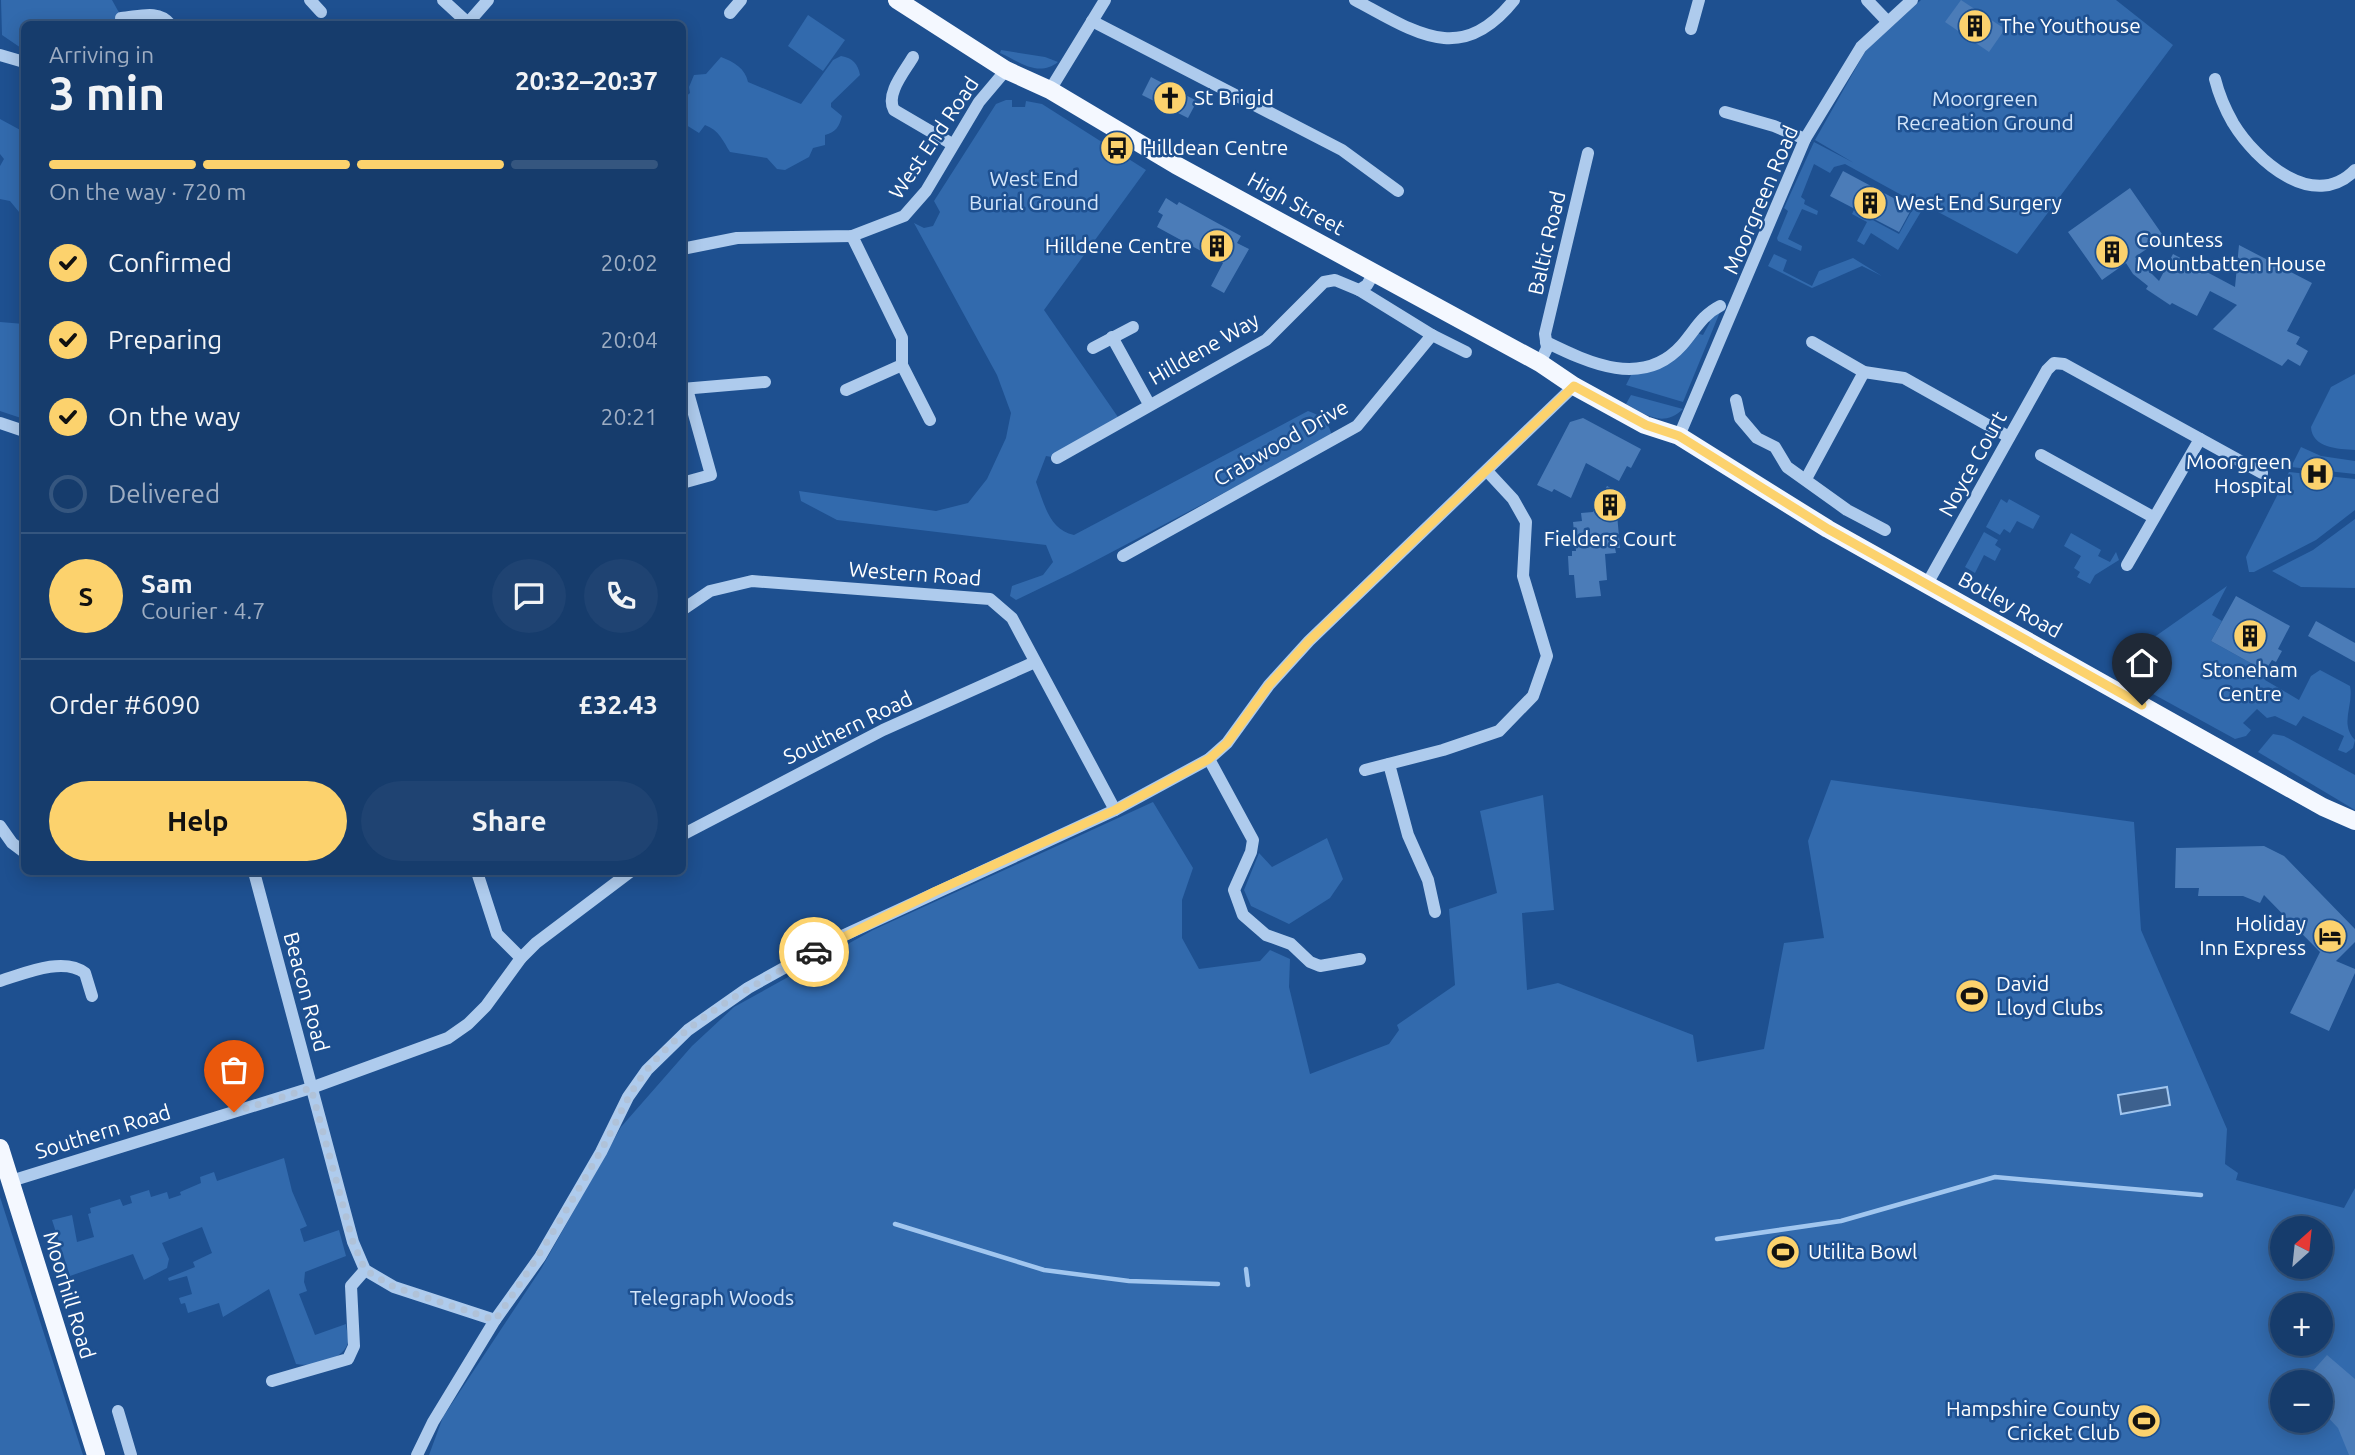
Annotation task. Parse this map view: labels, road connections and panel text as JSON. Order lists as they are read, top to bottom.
{
  "streets": {
    "main road": ["High Street", "Botley Road", "Moorhill Road"],
    "street": [
      "West End Road",
      "Moorgreen Road",
      "Baltic Road",
      "Hilldene Way",
      "Crabwood Drive",
      "Noyce Court",
      "Western Road",
      "Southern Road",
      "Beacon Road"
    ]
  },
  "crossings": [
    ["West End Road", "High Street"],
    ["Moorgreen Road", "High Street"],
    ["Moorgreen Road", "Botley Road"],
    ["High Street", "Baltic Road"],
    ["High Street", "Botley Road"],
    ["Noyce Court", "Botley Road"],
    ["Western Road", "Southern Road"],
    ["Southern Road", "Beacon Road"],
    ["Southern Road", "Moorhill Road"]
  ],
  "parks": ["Moorgreen Recreation Ground", "West End Burial Ground", "Telegraph Woods"],
  "places": {
    "building": [
      "The Youthouse",
      "West End Surgery",
      "Hilldene Centre",
      "Countess Mountbatten House",
      "Fielders Court",
      "Stoneham Centre"
    ],
    "church": ["St Brigid"],
    "bus stop": ["Hilldean Centre"],
    "hospital": ["Moorgreen Hospital"],
    "hotel": ["Holiday Inn Express"],
    "sports": ["David Lloyd Clubs", "Utilita Bowl", "Hampshire County Cricket Club"]
  },
  "north": "top right",
  "page": {
    "heading": ["3 min", "Arriving in", "20:32–20:37"],
    "panel": [
      "Sam",
      "Courier · 4.7",
      "Order #6090",
      "£32.43"
    ],
    "bar": "On the way · 720 m",
    "list": [
      ["Confirmed", "20:02"],
      ["Preparing", "20:04"],
      ["On the way", "20:21"],
      "Delivered"
    ],
    "round": "S",
    "buttons": ["Help", "Share"],
    "map_buttons": ["+", "−"]
  }
}
